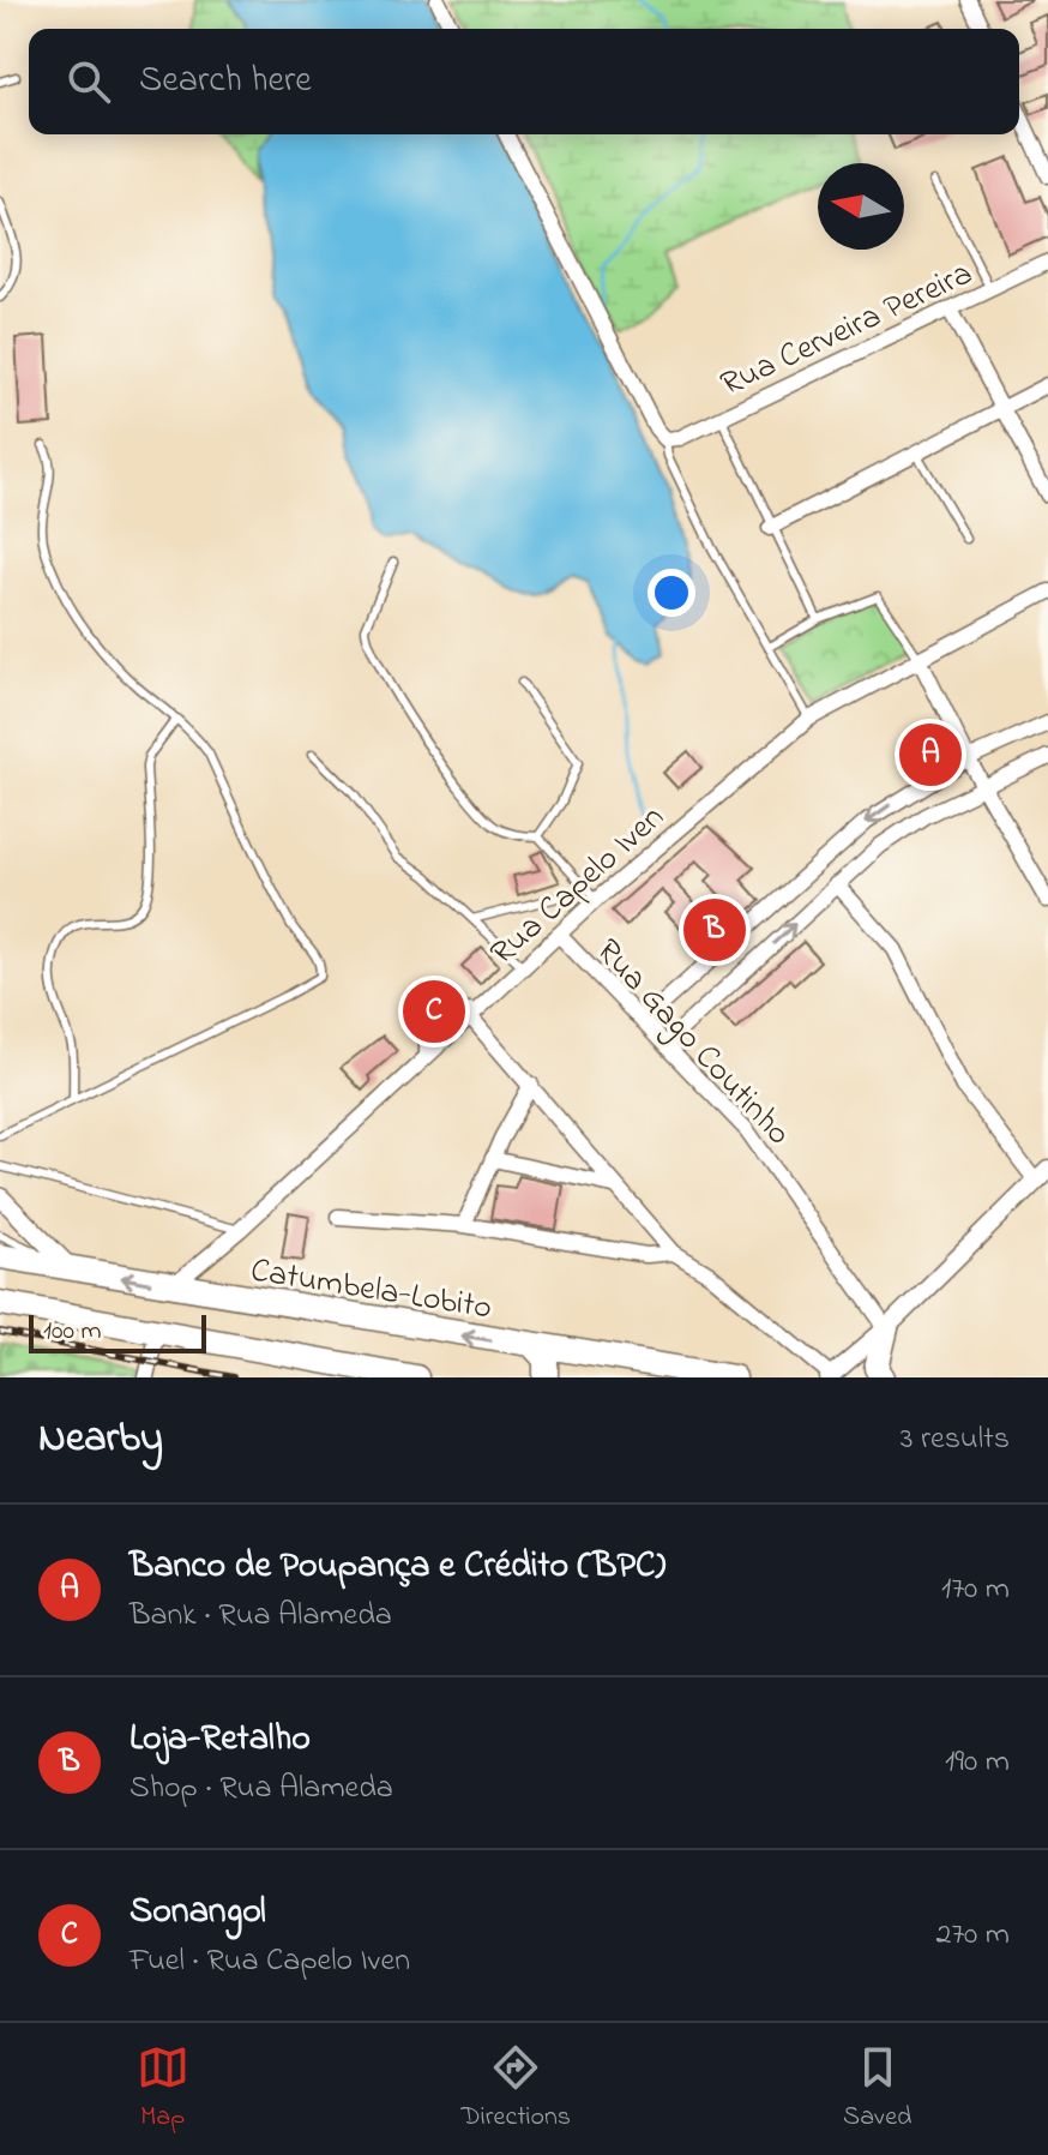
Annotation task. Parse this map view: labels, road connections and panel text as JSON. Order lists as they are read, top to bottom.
{
  "streets": {
    "highway": ["Catumbela-Lobito"],
    "street": ["Rua Cerveira Pereira", "Rua Capelo Iven", "Rua Gago Coutinho"]
  },
  "crossings": [
    ["Rua Capelo Iven", "Rua Gago Coutinho"],
    ["Rua Capelo Iven", "Catumbela-Lobito"]
  ],
  "scale_bar": "100 m",
  "north": "left",
  "page": {
    "search": "Search here",
    "pins": ["A", "B", "C"],
    "scale": "100 m",
    "heading": ["Nearby", "3 results"],
    "list": [
      {
        "mark": "A",
        "name": "Banco de Poupança e Crédito (BPC)",
        "note": "Bank · Rua Alameda",
        "value": "170 m"
      },
      {
        "mark": "B",
        "name": "Loja-Retalho",
        "note": "Shop · Rua Alameda",
        "value": "190 m"
      },
      {
        "mark": "C",
        "name": "Sonangol",
        "note": "Fuel · Rua Capelo Iven",
        "value": "270 m"
      }
    ],
    "nav": ["Map", "Directions", "Saved"]
  }
}
